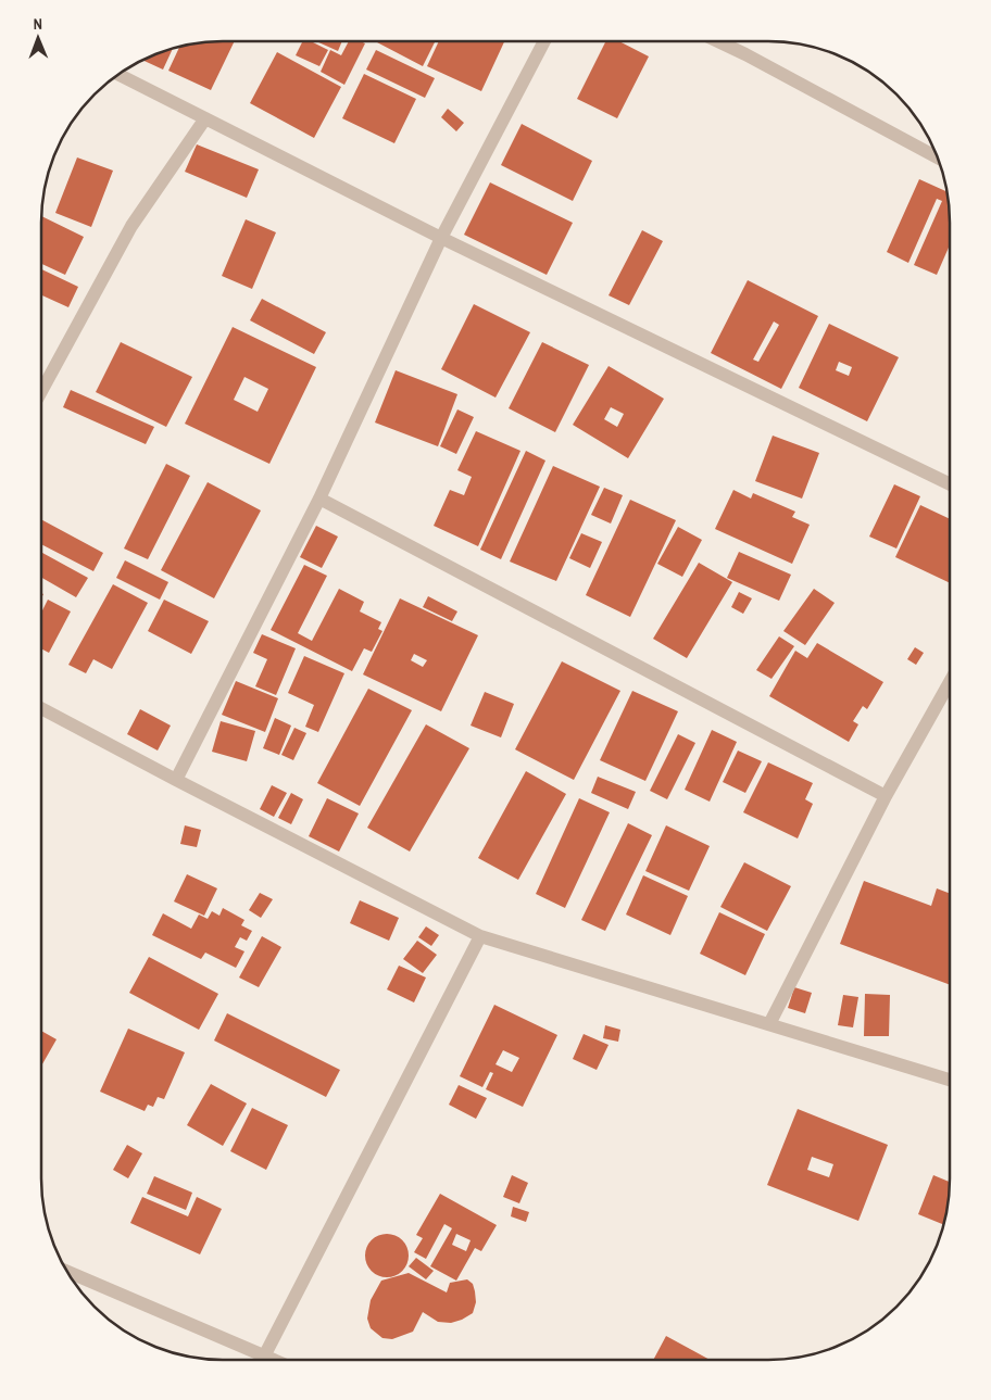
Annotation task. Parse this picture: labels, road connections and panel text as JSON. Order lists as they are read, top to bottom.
{
  "north": "top"
}
